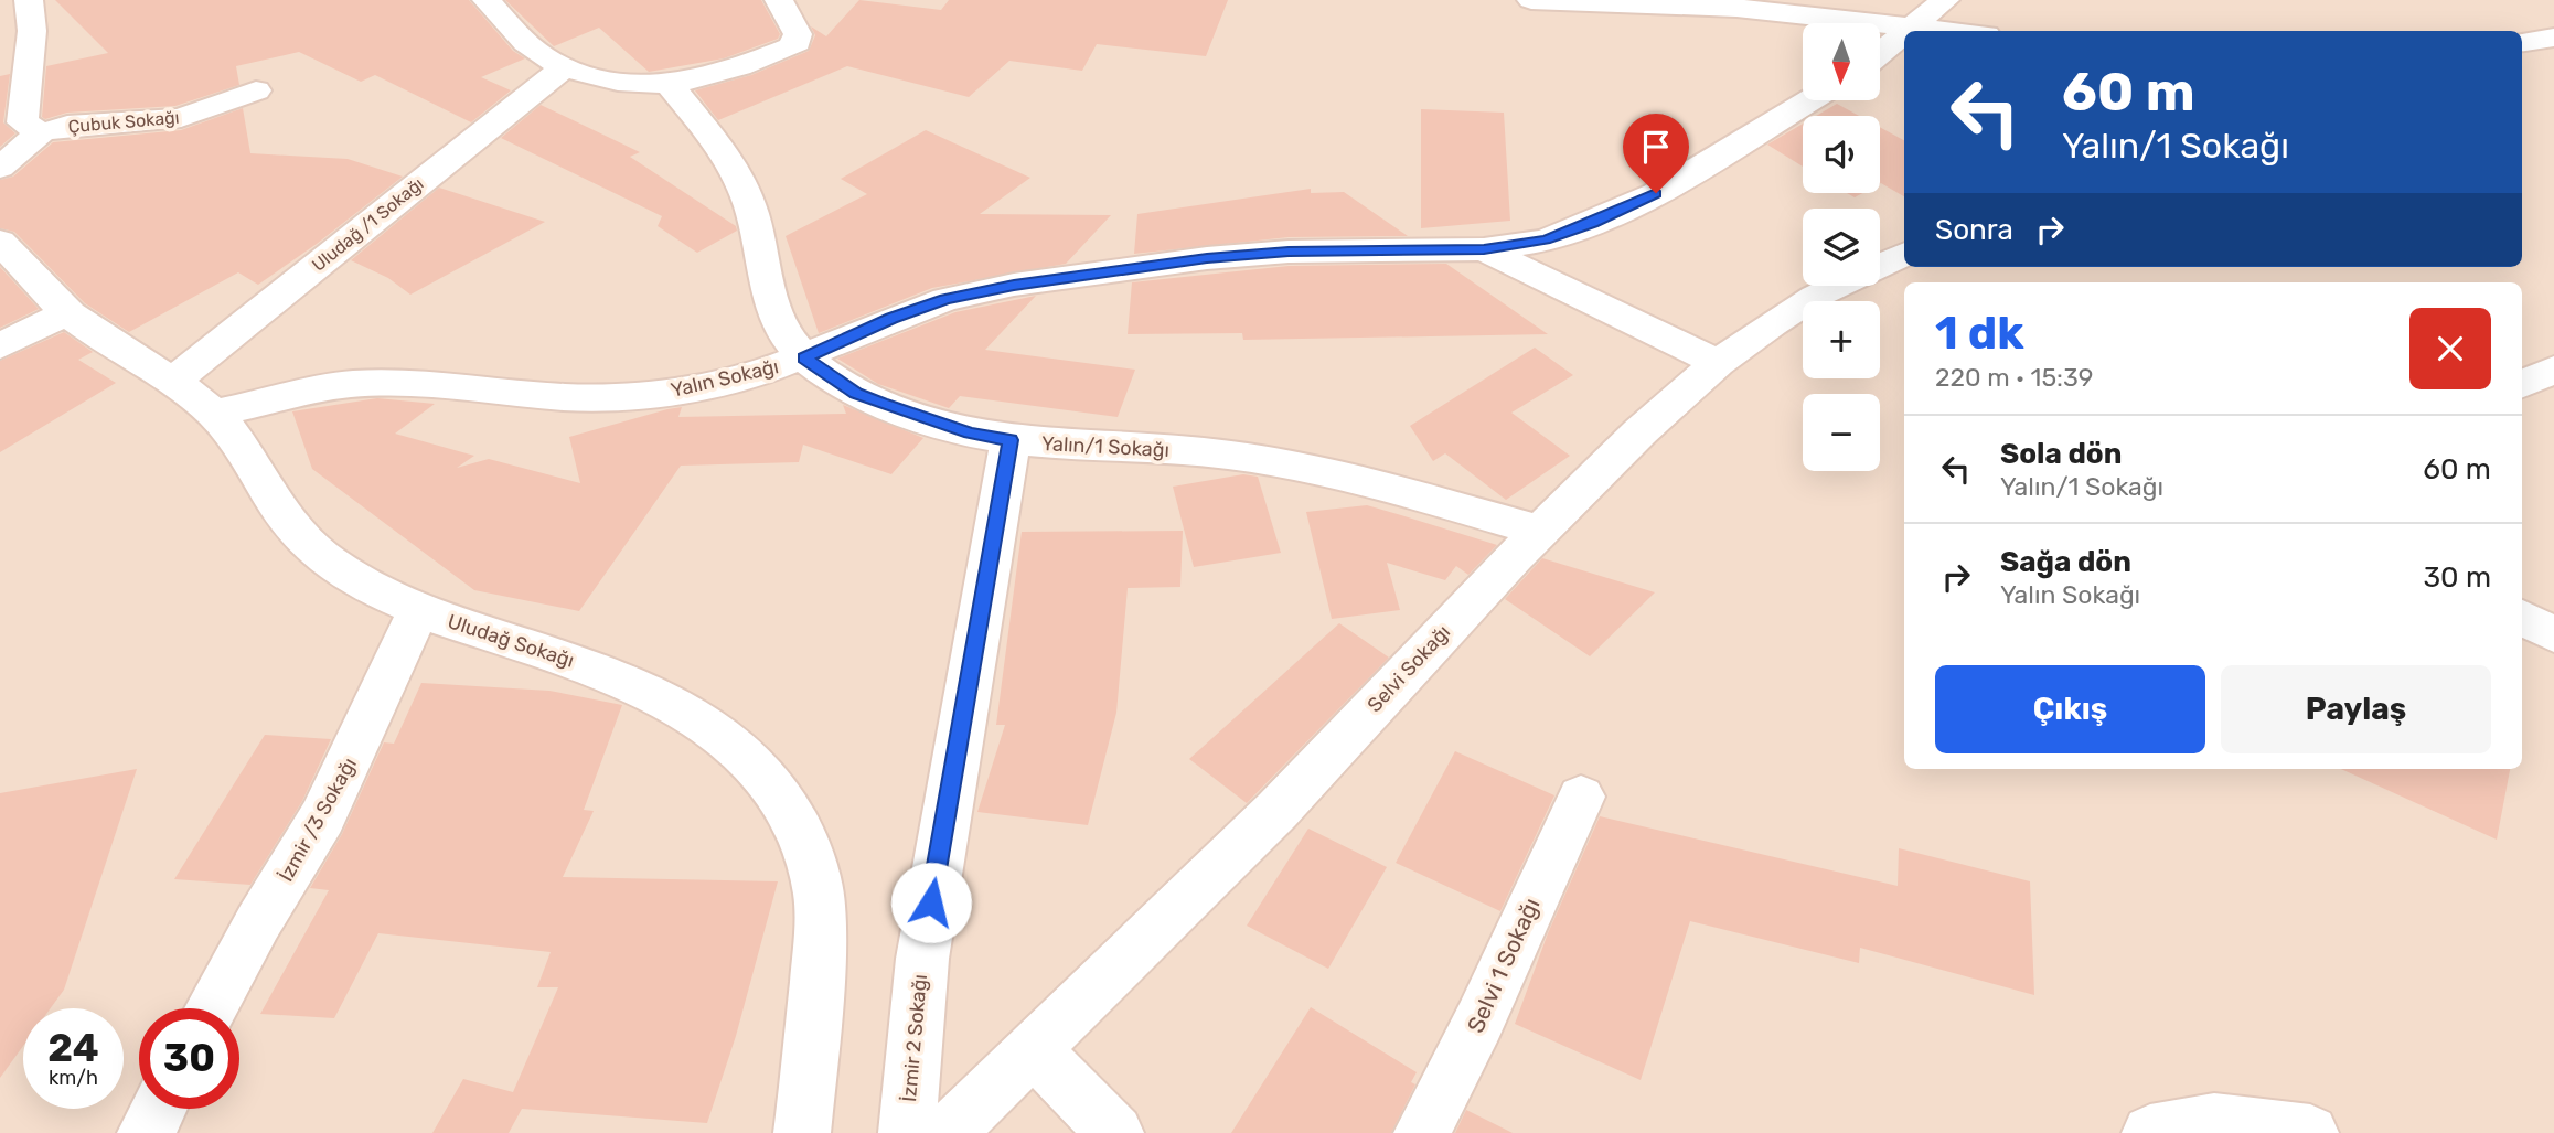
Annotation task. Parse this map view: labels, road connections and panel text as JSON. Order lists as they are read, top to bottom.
{
  "streets": {
    "street": [
      "Çubuk Sokağı",
      "Uludağ /1 Sokağı",
      "Yalın Sokağı",
      "Yalın/1 Sokağı",
      "Uludağ Sokağı",
      "Selvi Sokağı",
      "İzmir /3 Sokağı",
      "Selvi 1 Sokağı",
      "İzmir 2 Sokağı"
    ]
  },
  "crossings": [
    ["Uludağ /1 Sokağı", "Uludağ Sokağı"],
    ["Yalın Sokağı", "Yalın/1 Sokağı"],
    ["Yalın Sokağı", "Uludağ Sokağı"],
    ["Yalın/1 Sokağı", "Selvi Sokağı"],
    ["Yalın/1 Sokağı", "İzmir 2 Sokağı"],
    ["Uludağ Sokağı", "İzmir /3 Sokağı"]
  ],
  "north": "bottom",
  "page": {
    "map_buttons": ["+", "−"],
    "turn": ["60 m", "Yalın/1 Sokağı"],
    "then": "Sonra",
    "heading": ["1 dk", "220 m · 15:39"],
    "list": [
      {
        "name": "Sola dön",
        "note": "Yalın/1 Sokağı",
        "value": "60 m"
      },
      {
        "name": "Sağa dön",
        "note": "Yalın Sokağı",
        "value": "30 m"
      }
    ],
    "buttons": ["Çıkış", "Paylaş"],
    "speed": "24 km/h",
    "limit": "30"
  }
}
